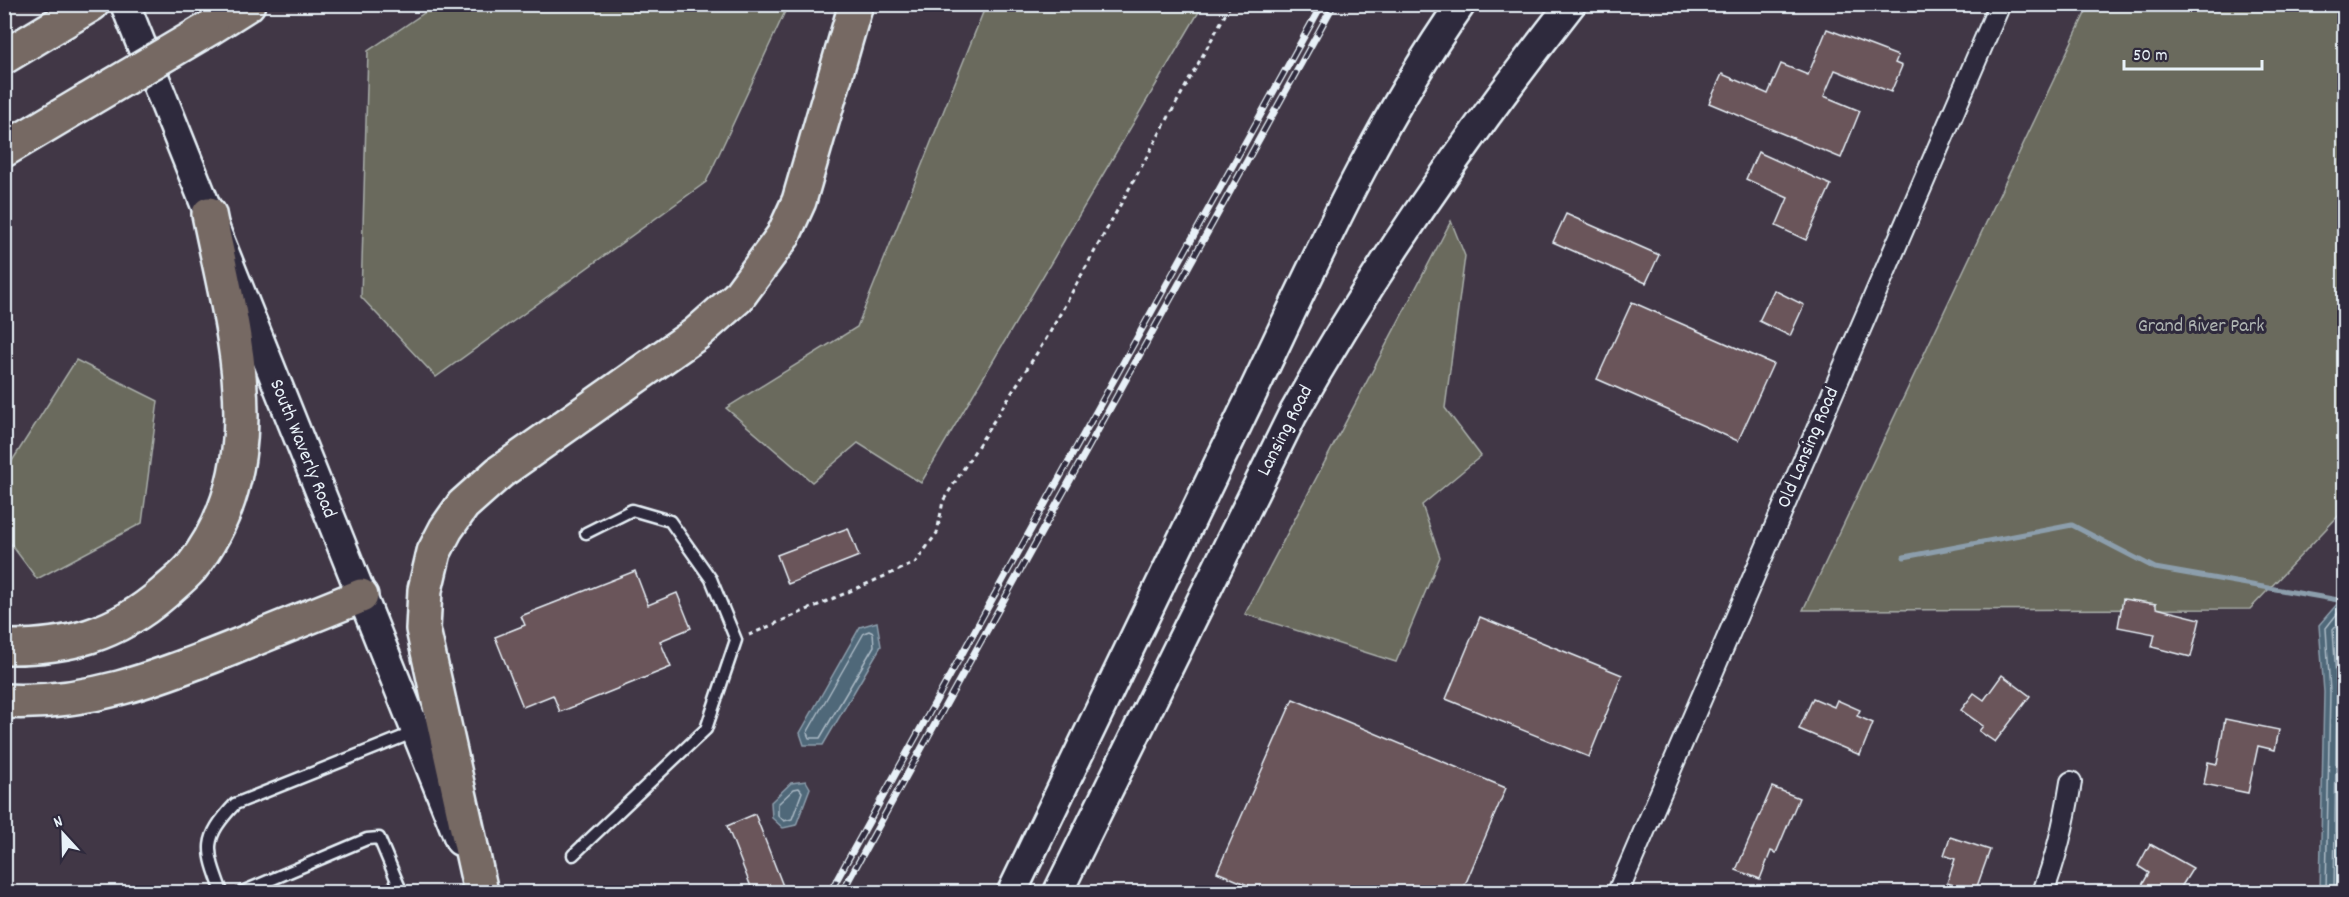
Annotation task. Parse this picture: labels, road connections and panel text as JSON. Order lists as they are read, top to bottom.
{
  "streets": {
    "main road": ["Lansing Road", "South Waverly Road"],
    "street": ["Old Lansing Road"]
  },
  "parks": ["Grand River Park"],
  "scale_bar": "50 m",
  "north": "top"
}
